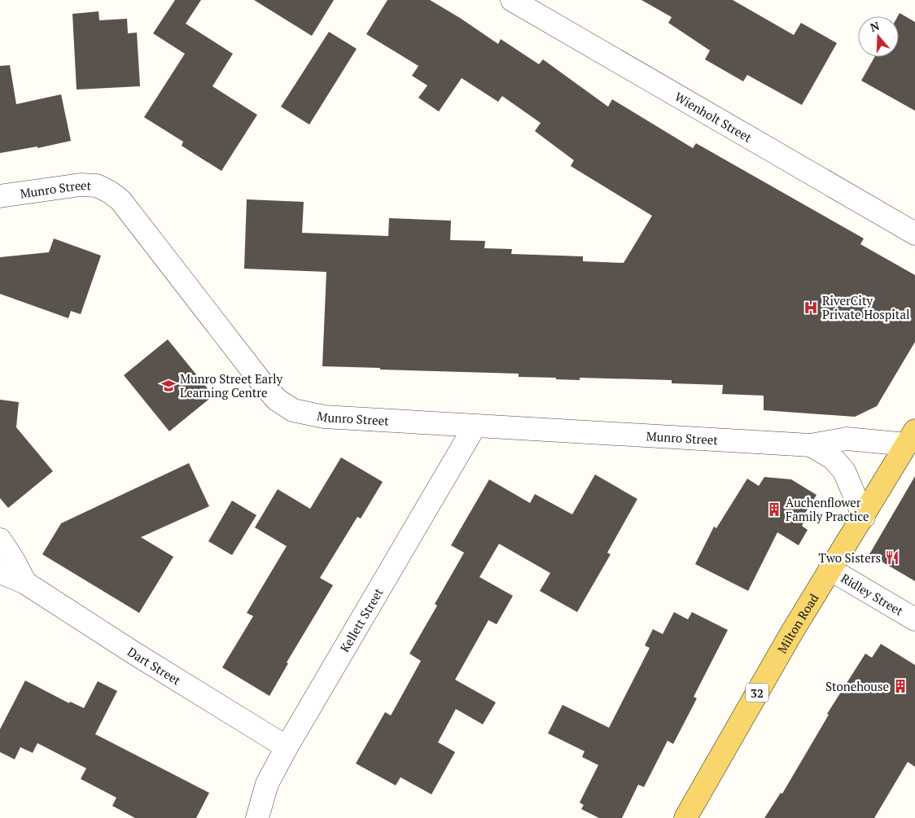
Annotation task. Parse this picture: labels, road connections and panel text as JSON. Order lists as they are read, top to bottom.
{
  "streets": {
    "main road": ["Milton Road", "32"],
    "street": [
      "Wienholt Street",
      "Munro Street",
      "Ridley Street",
      "Kellett Street",
      "Dart Street"
    ]
  },
  "crossings": [
    ["Munro Street", "Kellett Street"],
    ["Munro Street", "Milton Road"],
    ["Ridley Street", "Milton Road"],
    ["Kellett Street", "Dart Street"]
  ],
  "places": {
    "hospital": ["RiverCity Private Hospital"],
    "school or university": ["Munro Street Early Learning Centre"],
    "building": ["Auchenflower Family Practice", "Stonehouse"],
    "restaurant": ["Two Sisters"]
  },
  "north": "top"
}
